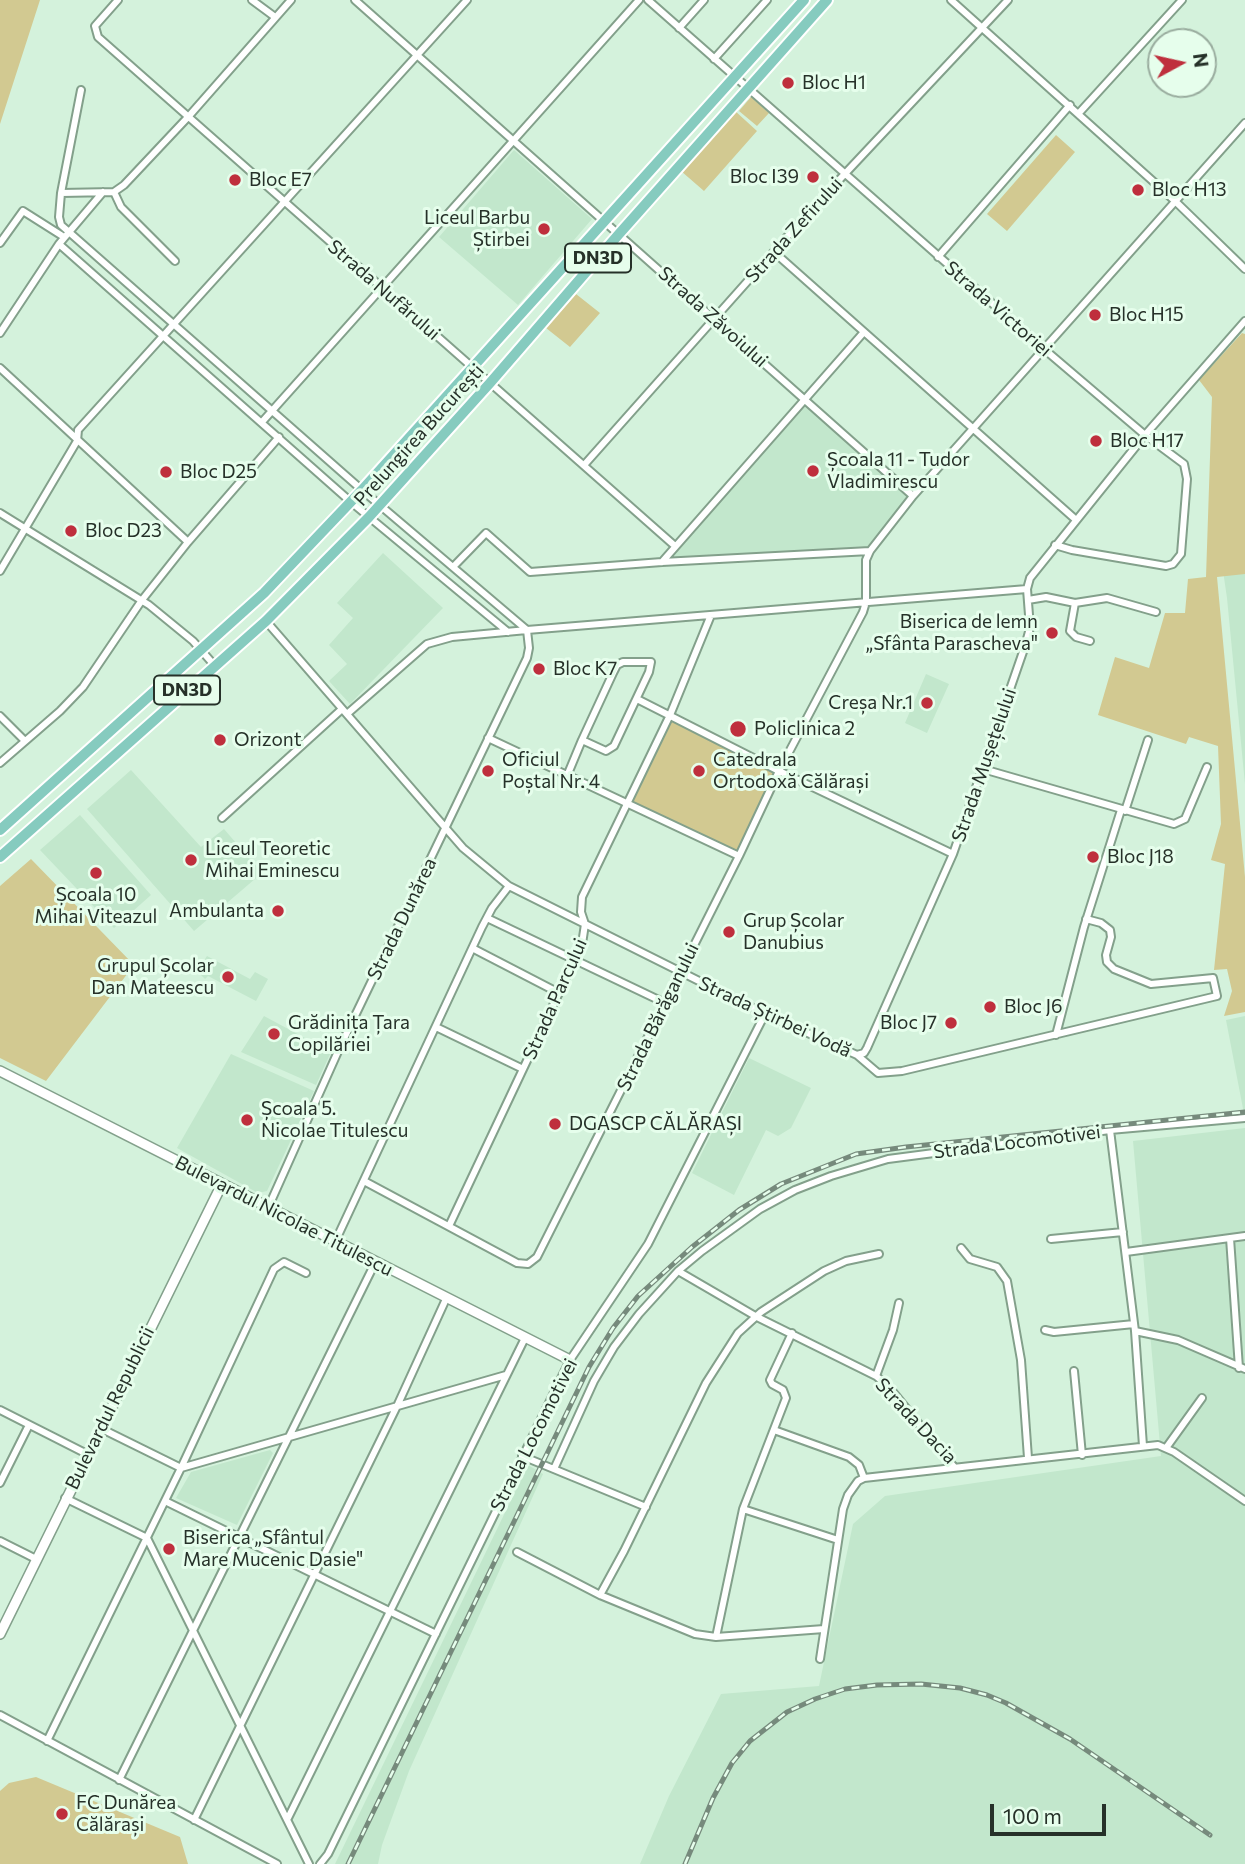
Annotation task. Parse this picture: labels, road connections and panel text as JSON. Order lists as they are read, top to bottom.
{
  "streets": {
    "main road": [
      "DN3D",
      "Prelungirea București",
      "Bulevardul Nicolae Titulescu",
      "Bulevardul Republicii"
    ],
    "street": [
      "Strada Zefirului",
      "Strada Nufărului",
      "Strada Victoriei",
      "Strada Zăvoiului",
      "Strada Mușețelului",
      "Strada Dunărea",
      "Strada Parcului",
      "Strada Bărăganului",
      "Strada Știrbei Vodă",
      "Strada Locomotivei",
      "Strada Dacia"
    ]
  },
  "crossings": [
    ["Strada Zefirului", "Strada Nufărului"],
    ["Strada Zefirului", "Strada Victoriei"],
    ["Strada Zefirului", "Strada Zăvoiului"],
    ["Strada Nufărului", "Prelungirea București"],
    ["Strada Victoriei", "Prelungirea București"],
    ["Strada Zăvoiului", "Prelungirea București"],
    ["Prelungirea București", "Strada Știrbei Vodă"],
    ["Strada Mușețelului", "Strada Știrbei Vodă"],
    ["Strada Dunărea", "Strada Știrbei Vodă"],
    ["Strada Dunărea", "Bulevardul Nicolae Titulescu"],
    ["Strada Parcului", "Strada Bărăganului"],
    ["Strada Parcului", "Strada Știrbei Vodă"],
    ["Strada Bărăganului", "Strada Știrbei Vodă"],
    ["Strada Știrbei Vodă", "Strada Locomotivei"],
    ["Strada Locomotivei", "Bulevardul Nicolae Titulescu"],
    ["Strada Locomotivei", "Strada Dacia"],
    ["Bulevardul Nicolae Titulescu", "Bulevardul Republicii"]
  ],
  "places": [
    "Bloc H1",
    "Bloc I39",
    "Bloc E7",
    "Bloc H13",
    "Liceul Barbu Știrbei",
    "Bloc H15",
    "Bloc H17",
    "Școala 11 - Tudor Vladimirescu",
    "Bloc D25",
    "Bloc D23",
    "Biserica de lemn „Sfânta Parascheva\"",
    "Bloc K7",
    "Creșa Nr.1",
    "Policlinica 2",
    "Orizont",
    "Oficiul Poștal Nr. 4",
    "Catedrala Ortodoxă Călărași",
    "Bloc J18",
    "Liceul Teoretic Mihai Eminescu",
    "Școala 10 Mihai Viteazul",
    "Ambulanta",
    "Grup Școlar Danubius",
    "Grupul Școlar Dan Mateescu",
    "Bloc J6",
    "Bloc J7",
    "Grădinița Țara Copilăriei",
    "Școala 5. Nicolae Titulescu",
    "DGASCP CĂLĂRAȘI",
    "Biserica „Sfântul Mare Mucenic Dasie\"",
    "FC Dunărea Călărași"
  ],
  "scale_bar": "100 m",
  "north": "right"
}
